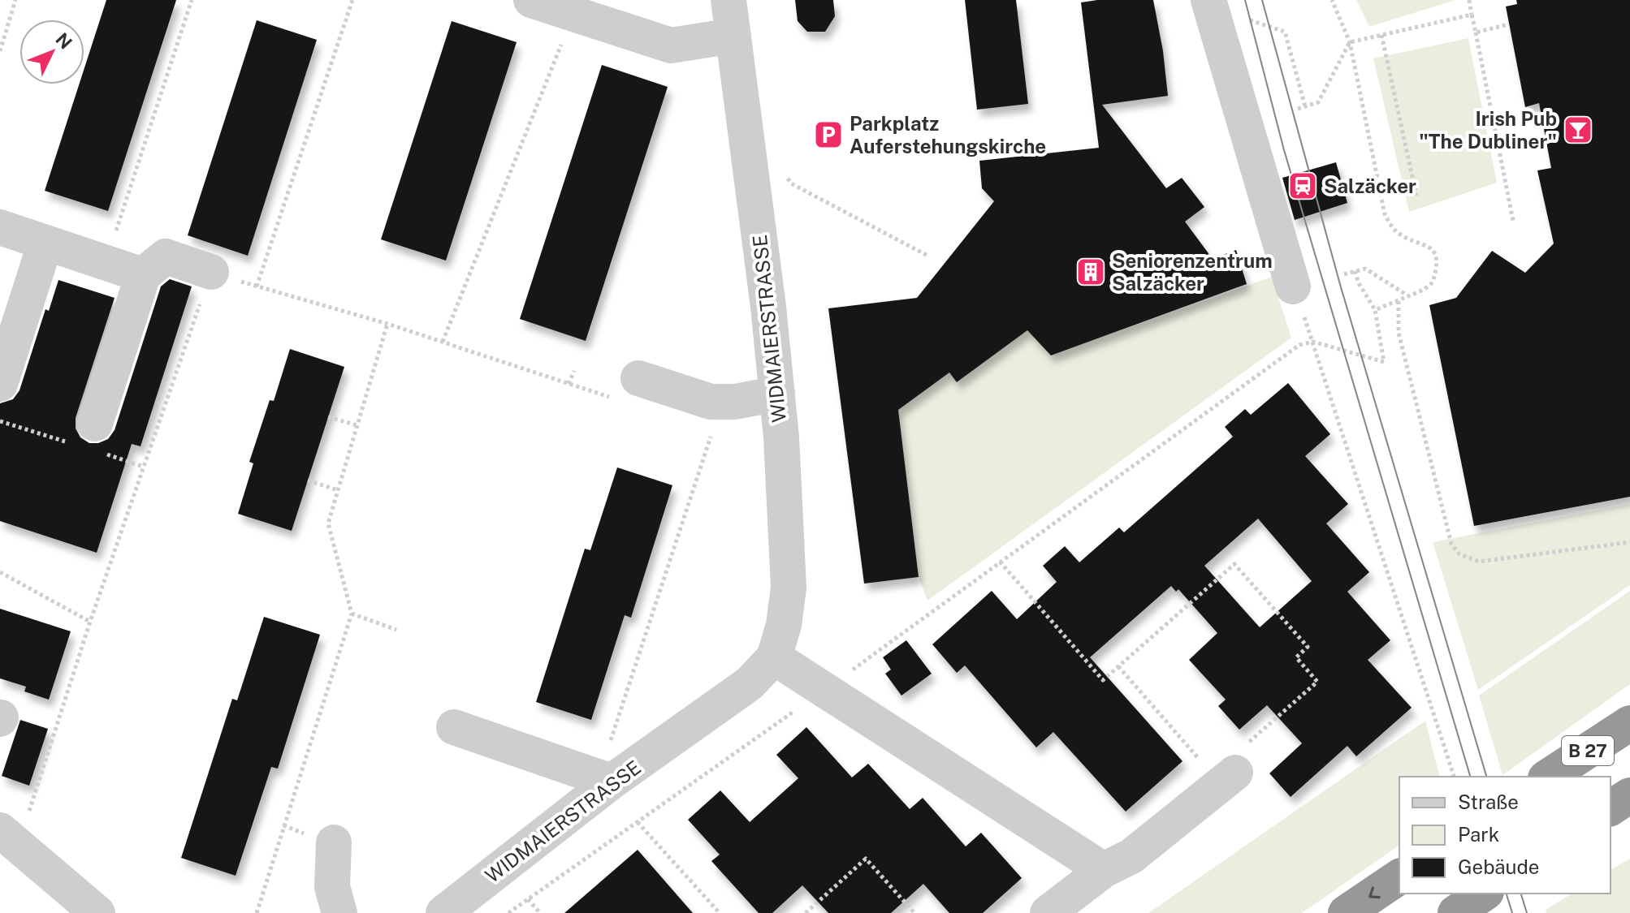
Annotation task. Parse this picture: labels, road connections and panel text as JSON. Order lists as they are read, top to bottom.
{
  "streets": {
    "highway": ["B 27"],
    "street": ["WIDMAIERSTRASSE"]
  },
  "places": {
    "bar": ["Irish Pub \"The Dubliner\""],
    "parking": ["Parkplatz Auferstehungskirche"],
    "station": ["Salzäcker"],
    "building": ["Seniorenzentrum Salzäcker"]
  },
  "legend": ["Straße", "Park", "Gebäude"],
  "north": "top right"
}
